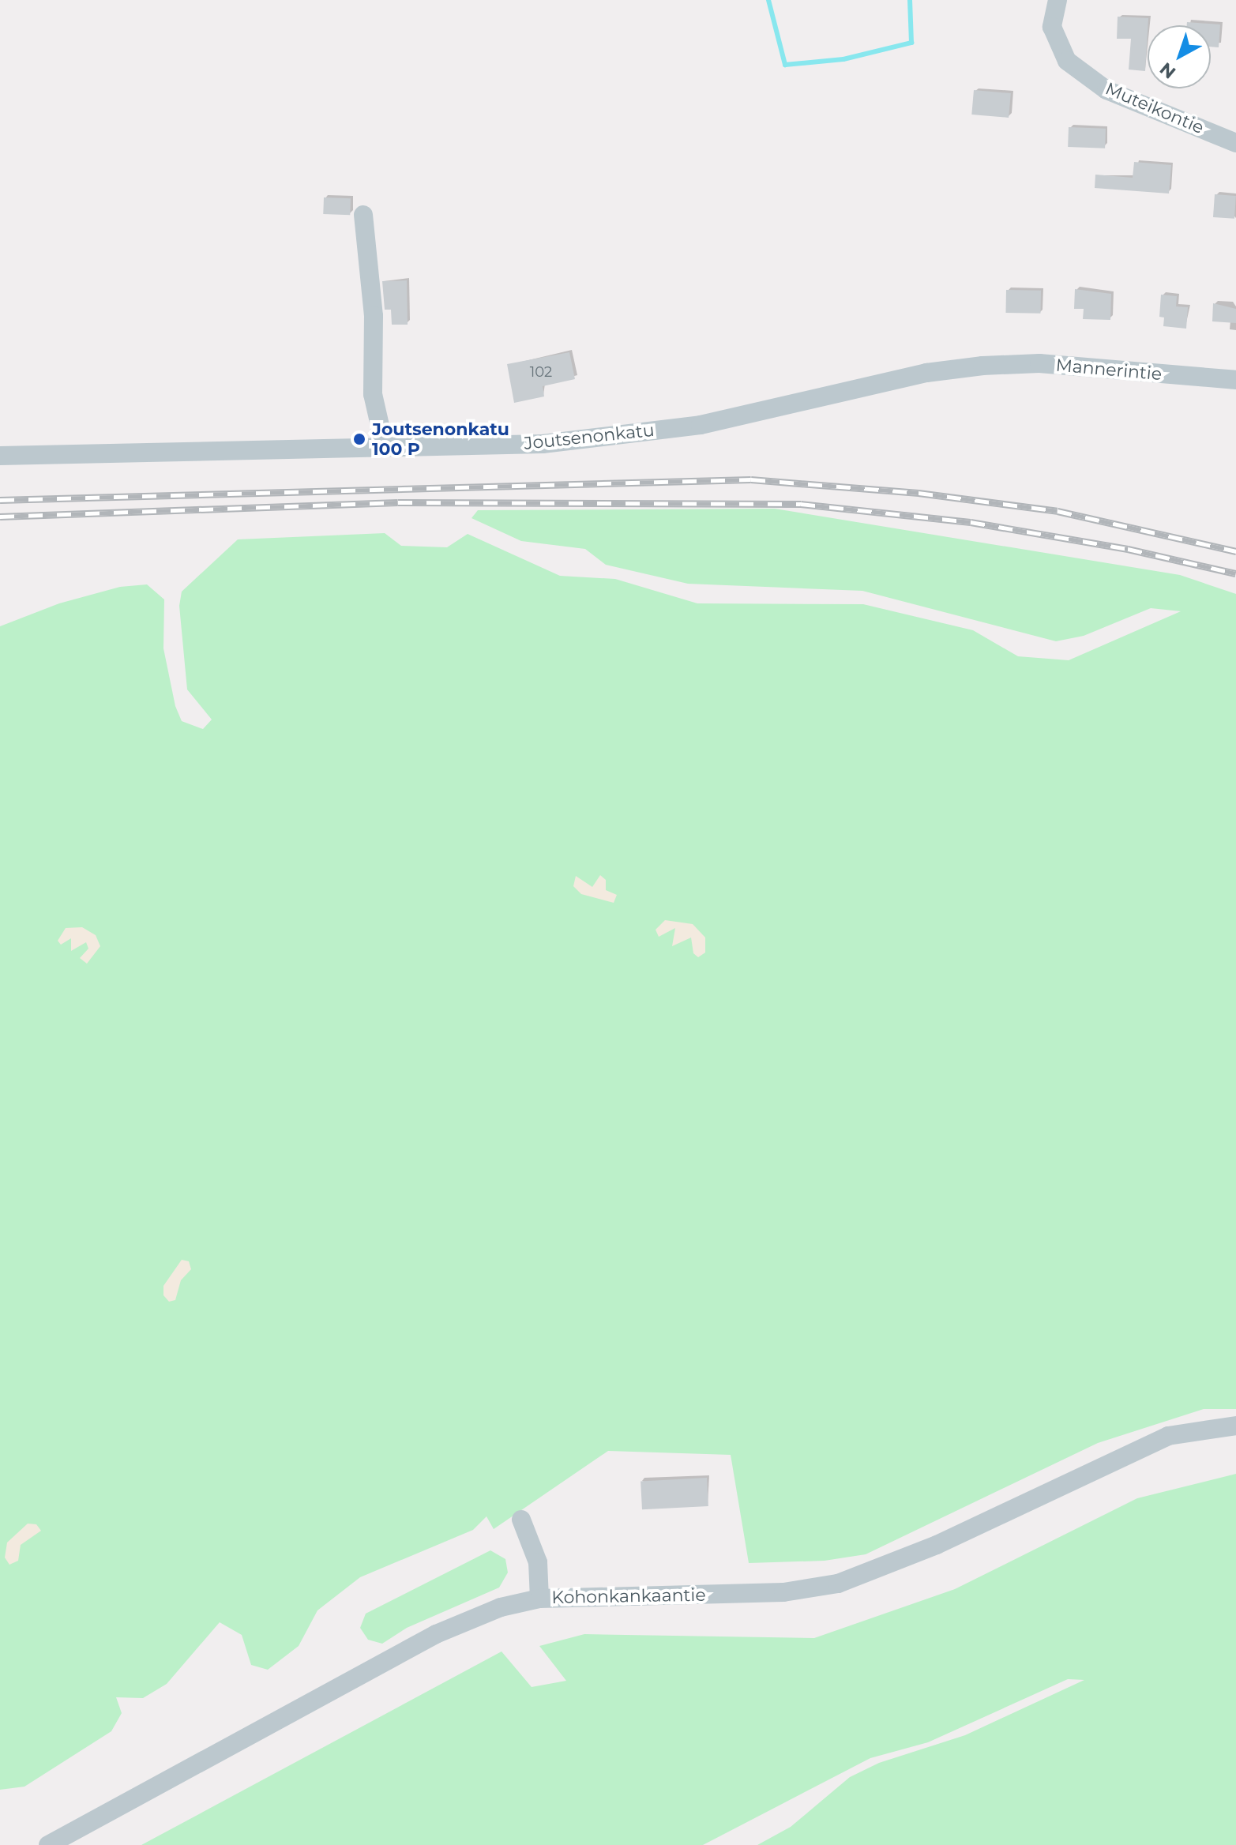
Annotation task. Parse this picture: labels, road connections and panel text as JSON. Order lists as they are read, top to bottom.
{
  "streets": {
    "street": [
      "Muteikontie",
      "Mannerintie",
      "Joutsenonkatu",
      "Kohonkankaantie"
    ]
  },
  "crossings": [
    ["Mannerintie", "Joutsenonkatu"]
  ],
  "places": ["Joutsenonkatu 100 P"],
  "house_numbers": ["102"],
  "north": "bottom left"
}
